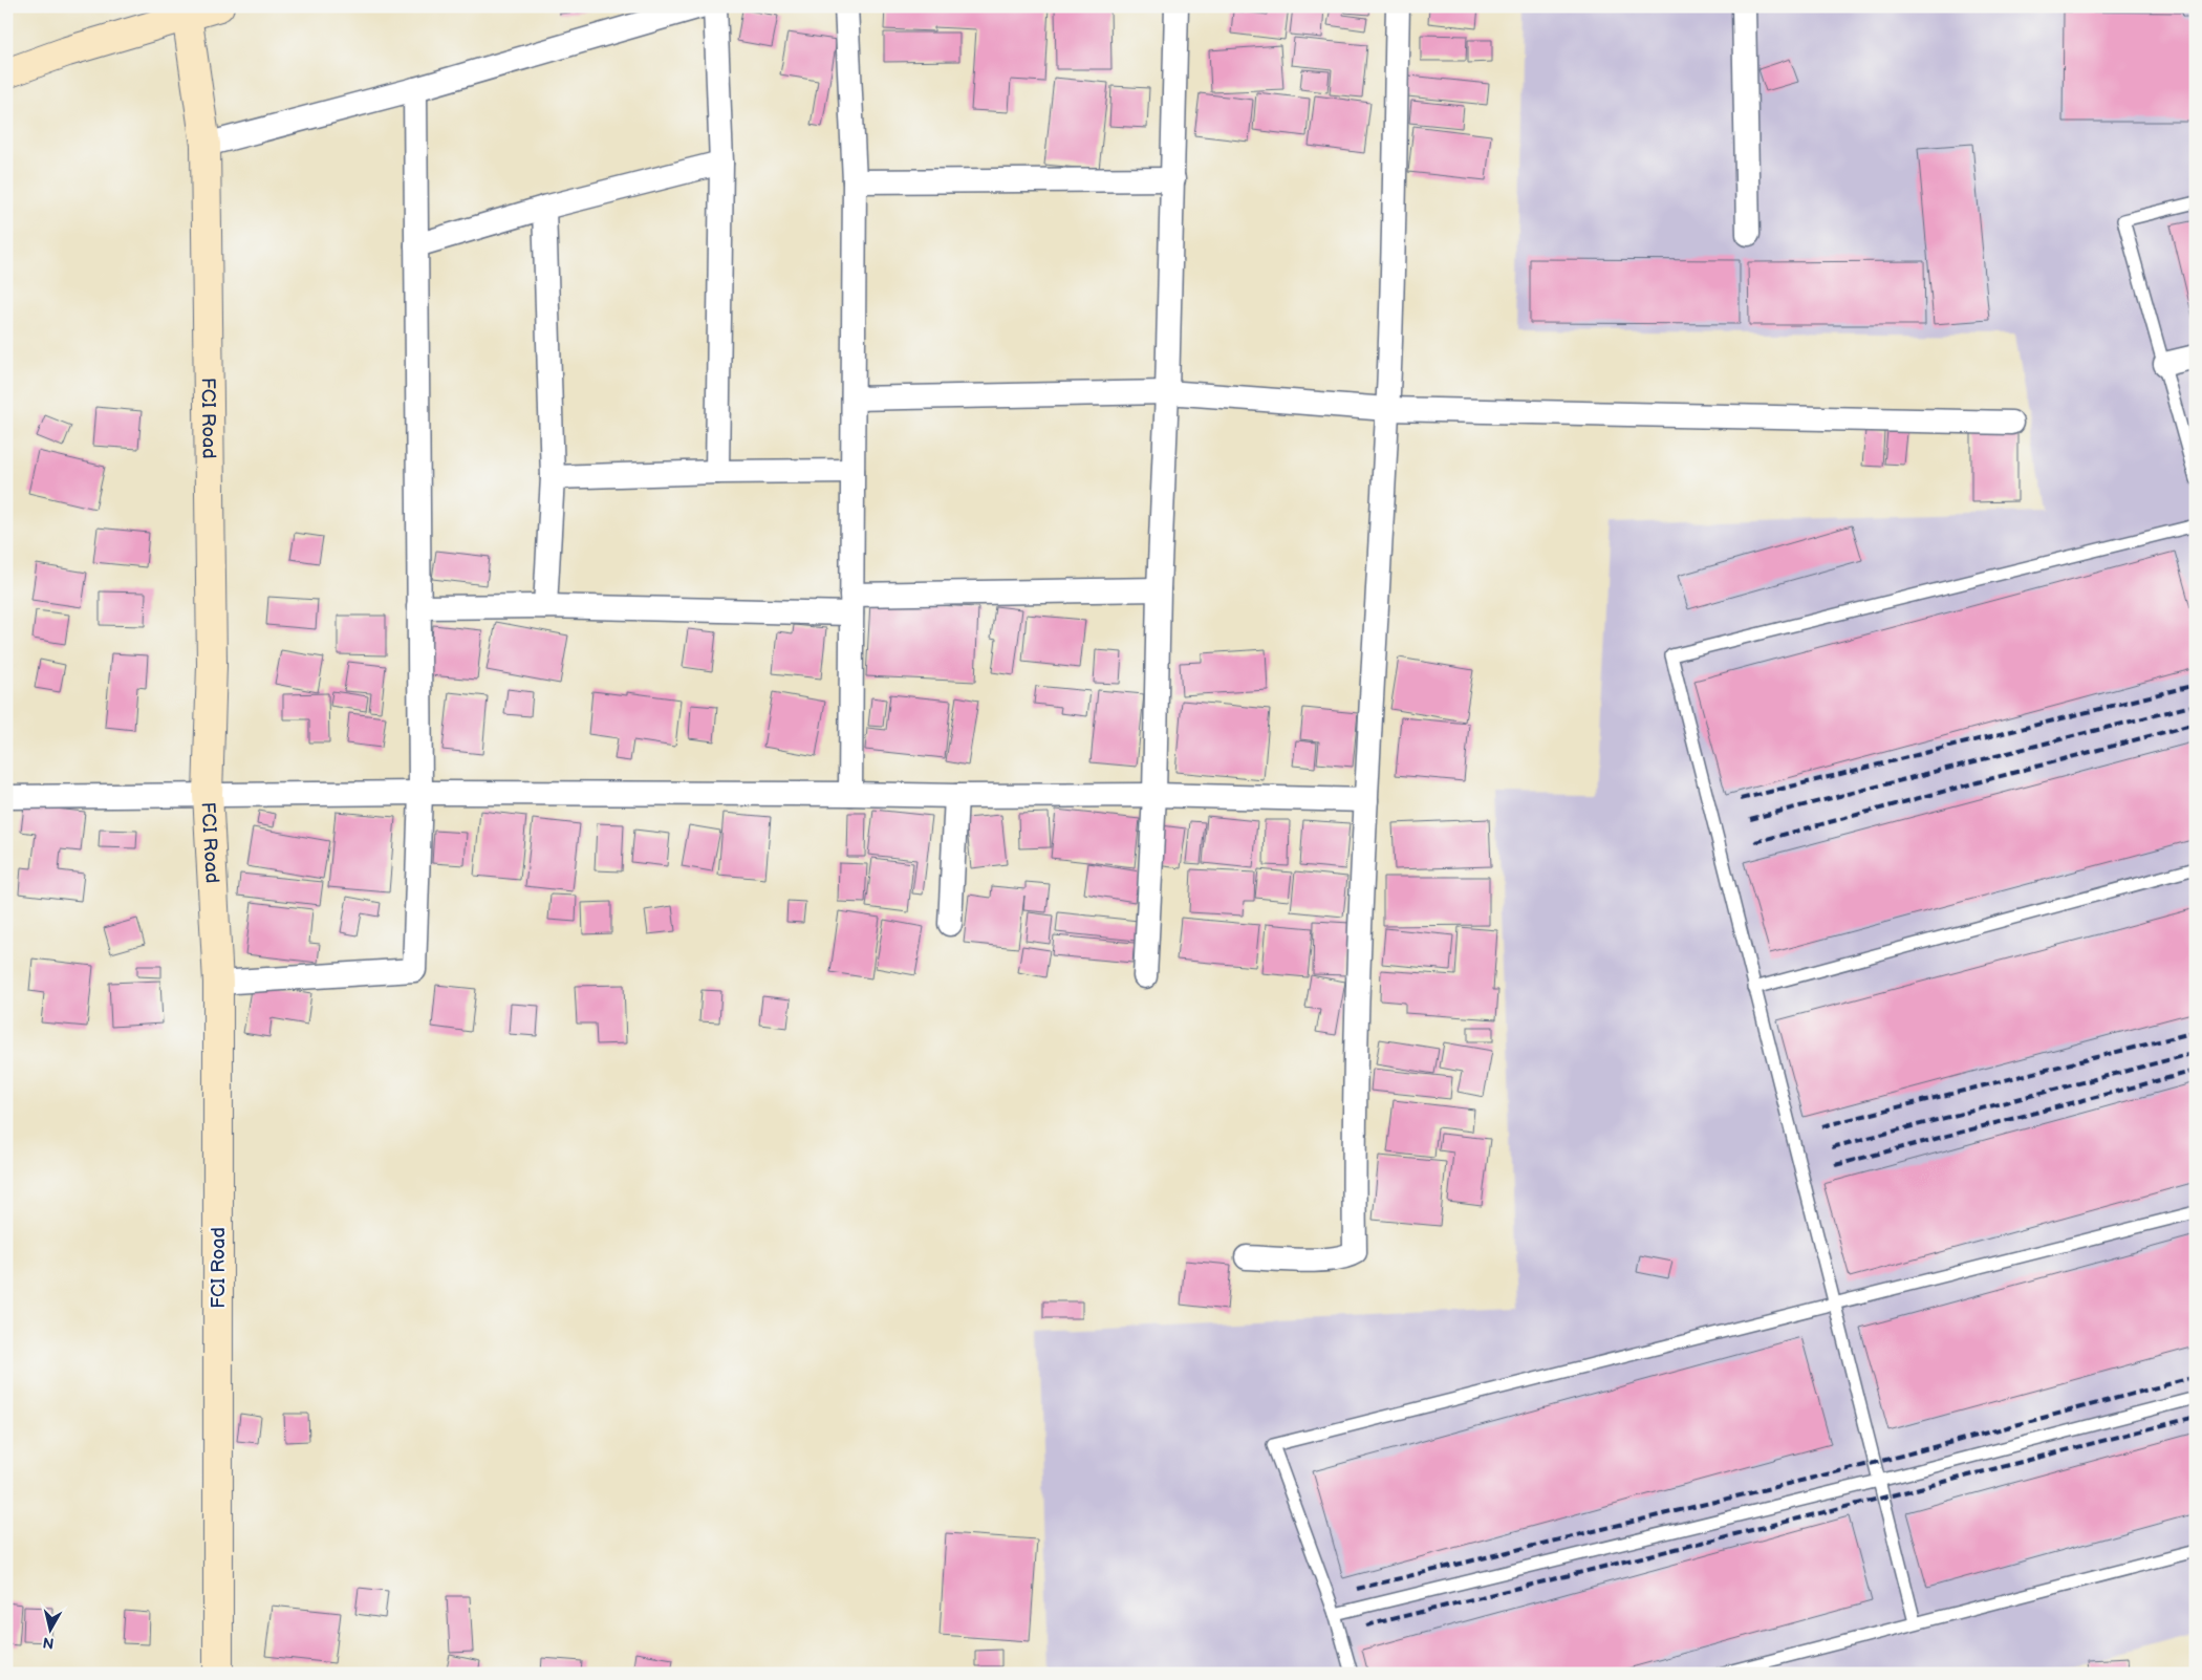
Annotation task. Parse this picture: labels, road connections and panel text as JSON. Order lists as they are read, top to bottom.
{
  "streets": {
    "street": ["FCI Road"]
  },
  "north": "bottom"
}
